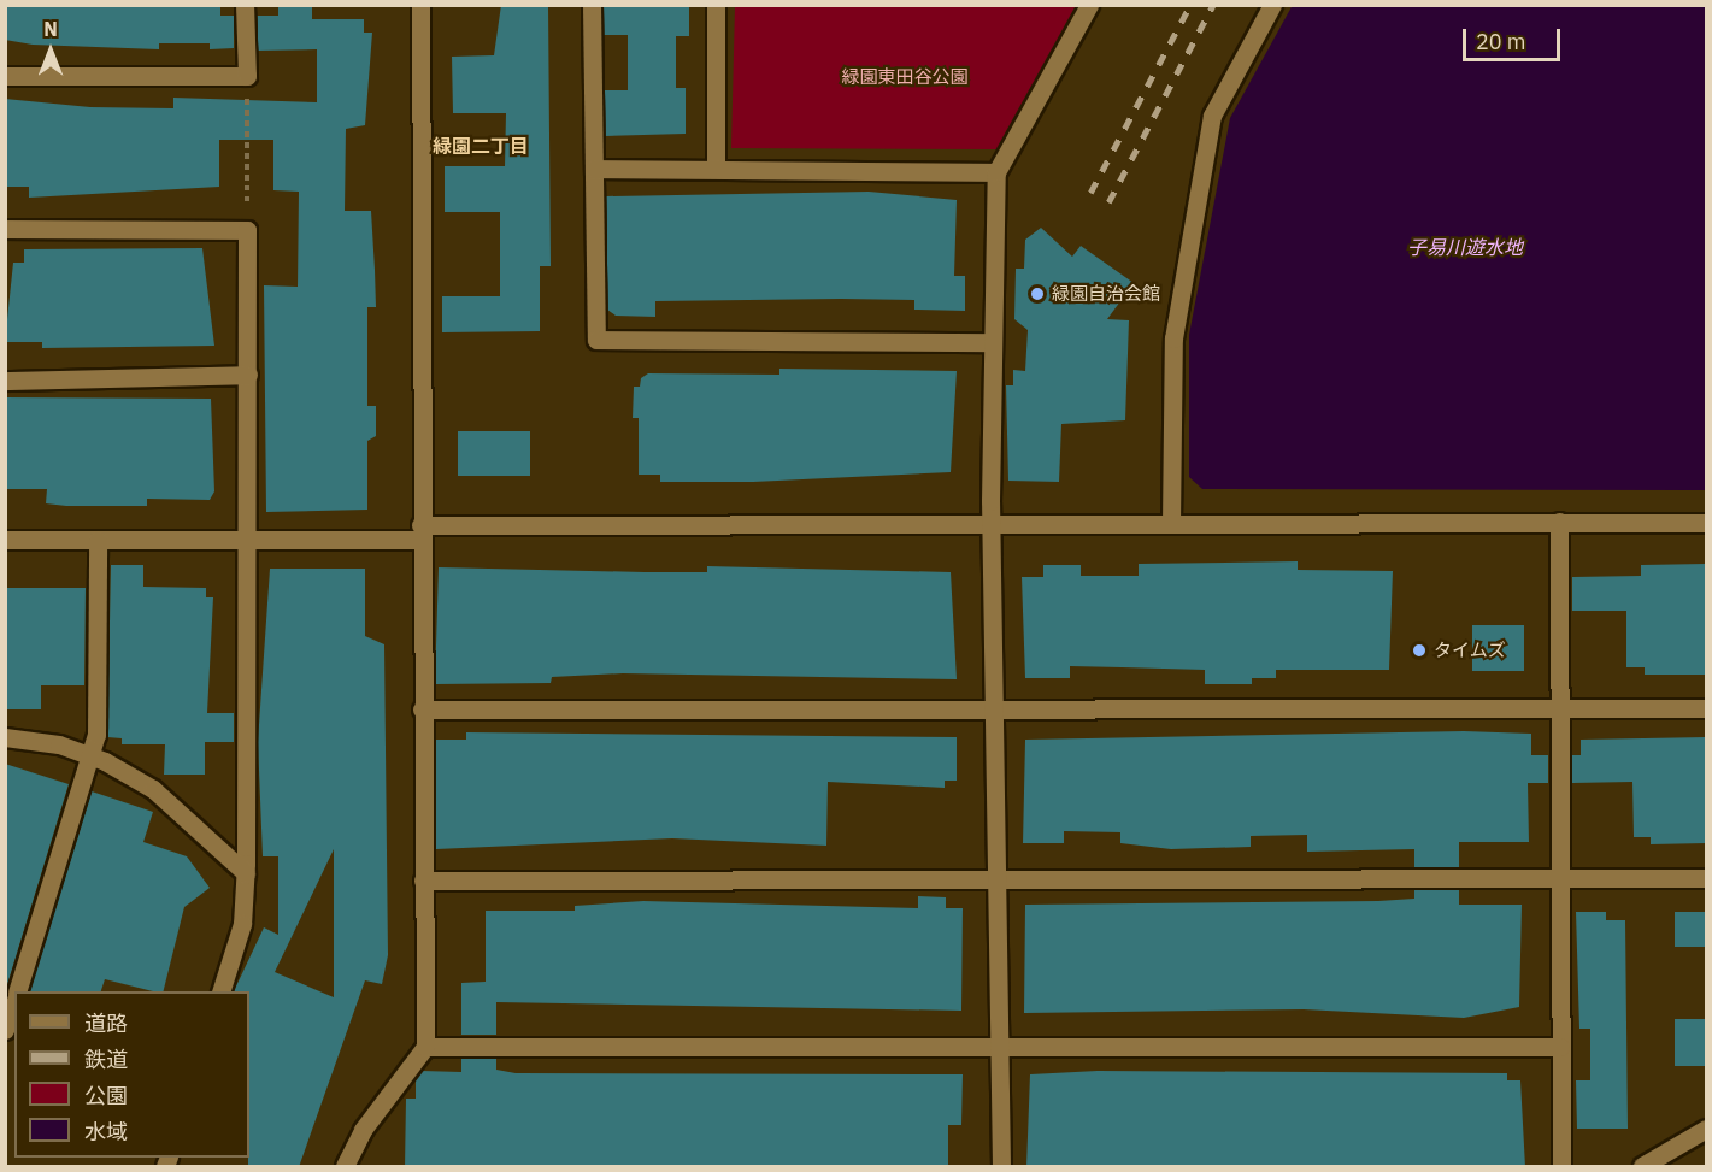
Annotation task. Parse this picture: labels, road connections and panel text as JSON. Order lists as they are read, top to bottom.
{
  "districts": ["緑園二丁目"],
  "water": ["子易川遊水地"],
  "parks": ["緑園東田谷公園"],
  "places": ["緑園自治会館", "タイムズ"],
  "legend": [
    "道路",
    "鉄道",
    "公園",
    "水域"
  ],
  "scale_bar": "20 m",
  "north": "top"
}
